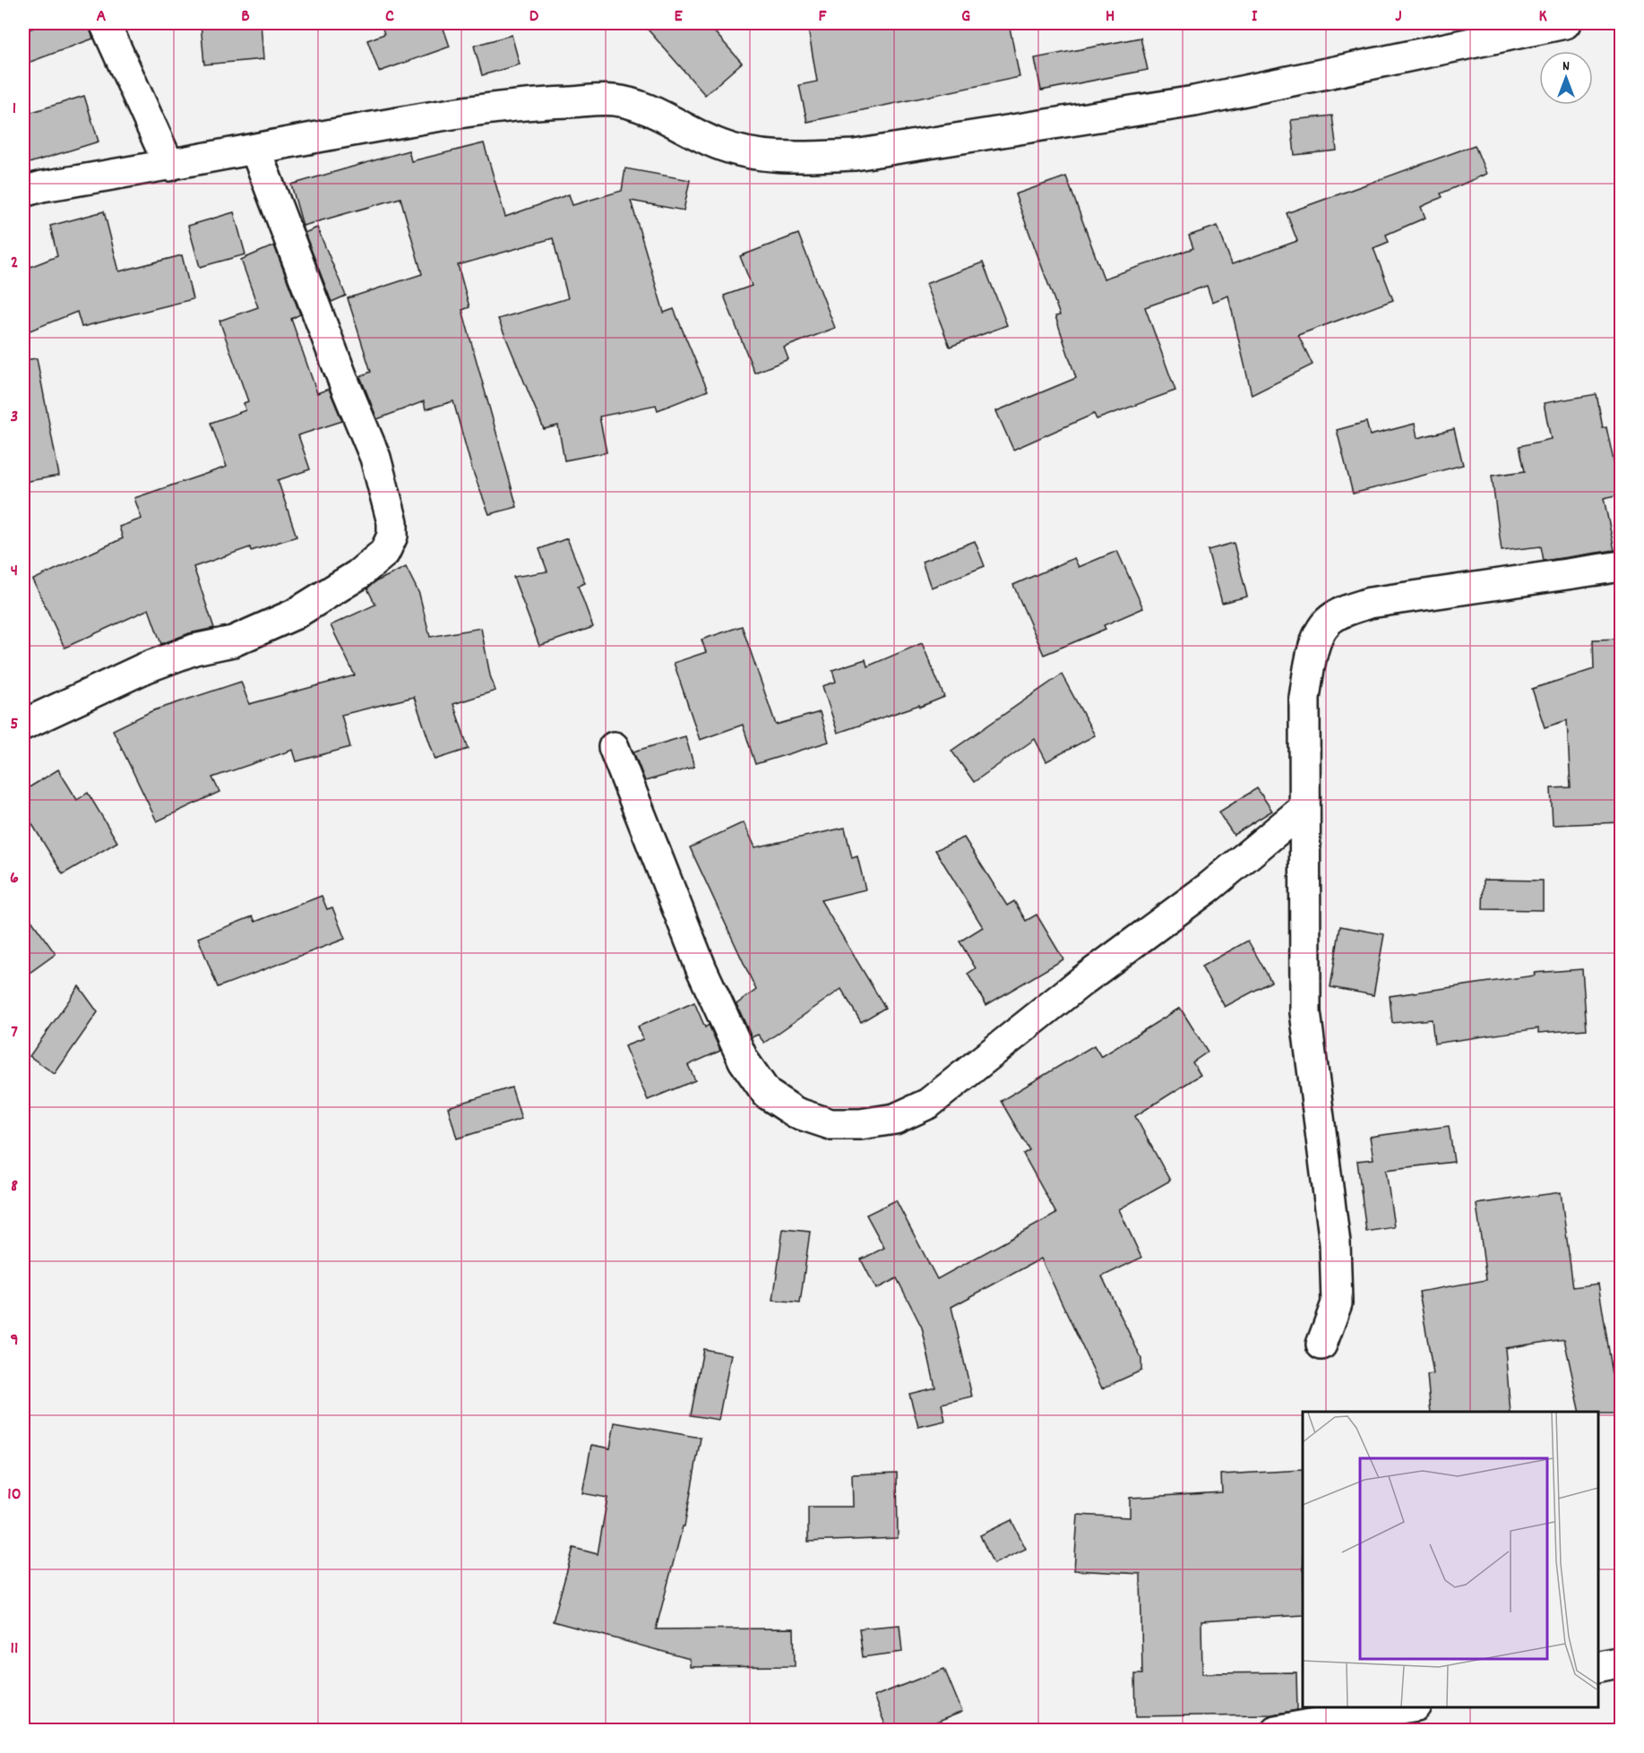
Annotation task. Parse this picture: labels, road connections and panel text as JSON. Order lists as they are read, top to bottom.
{
  "north": "top",
  "grid": {
    "columns": [
      "A",
      "B",
      "C",
      "D",
      "E",
      "F",
      "G",
      "H",
      "I",
      "J",
      "K"
    ],
    "rows": [
      "1",
      "2",
      "3",
      "4",
      "5",
      "6",
      "7",
      "8",
      "9",
      "10",
      "11"
    ]
  }
}
